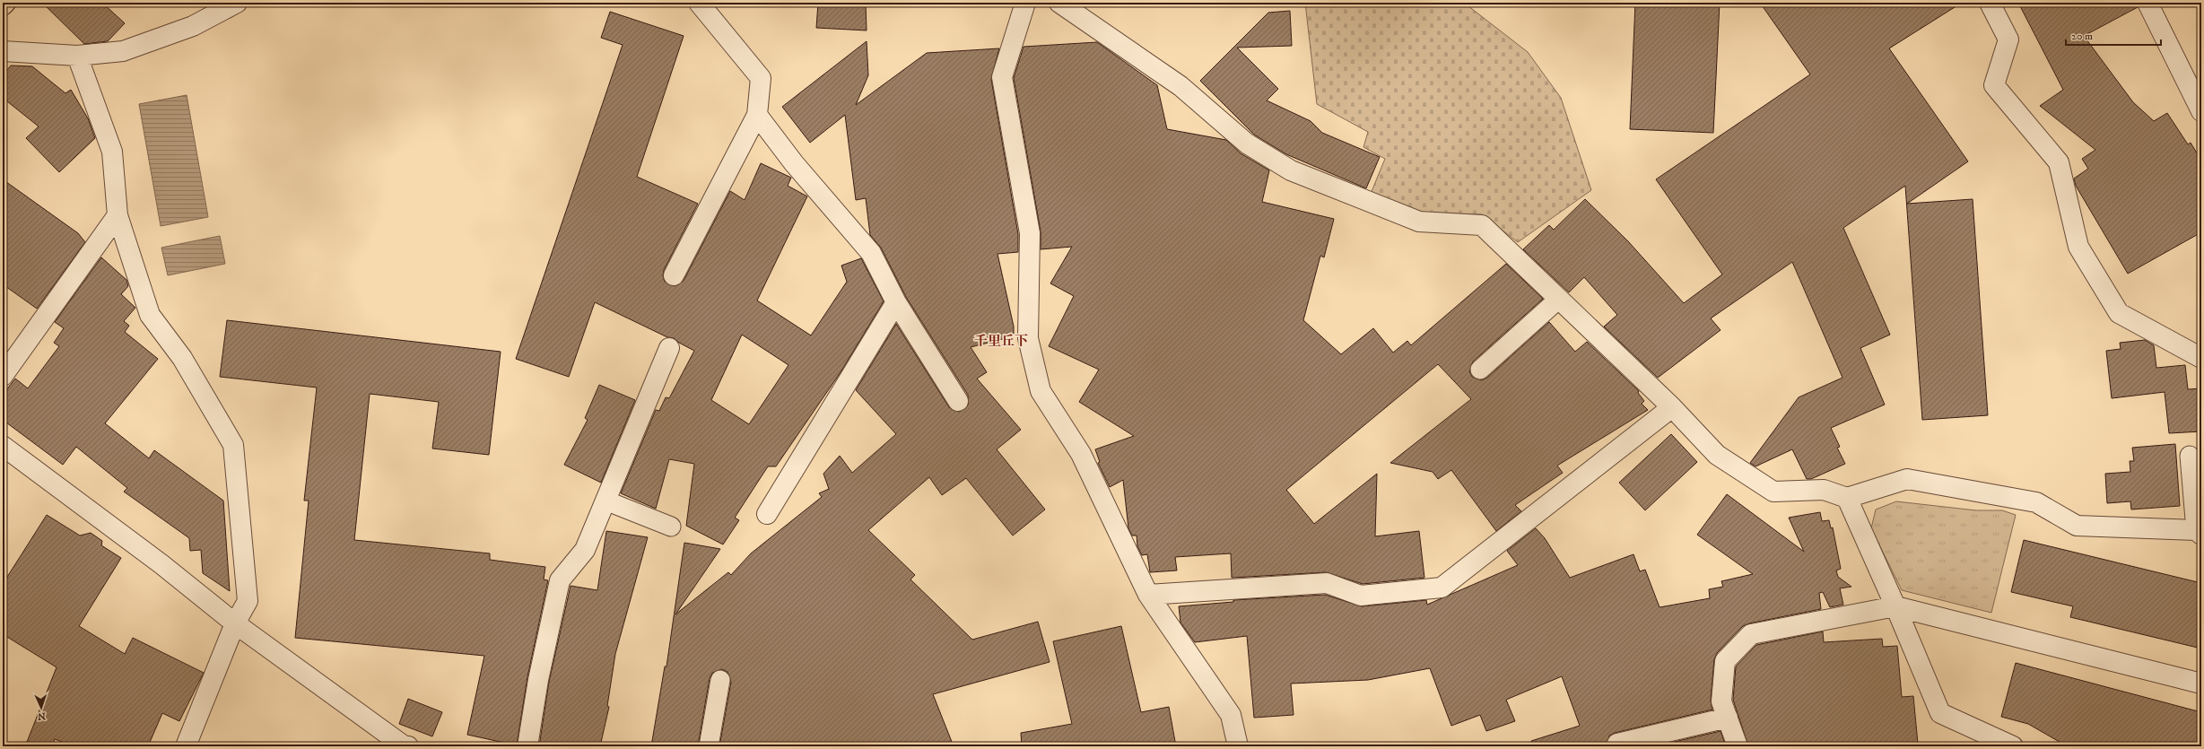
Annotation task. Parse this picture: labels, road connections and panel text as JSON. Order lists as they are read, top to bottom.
{
  "districts": ["千里丘下"],
  "scale_bar": "20 m",
  "north": "bottom"
}
